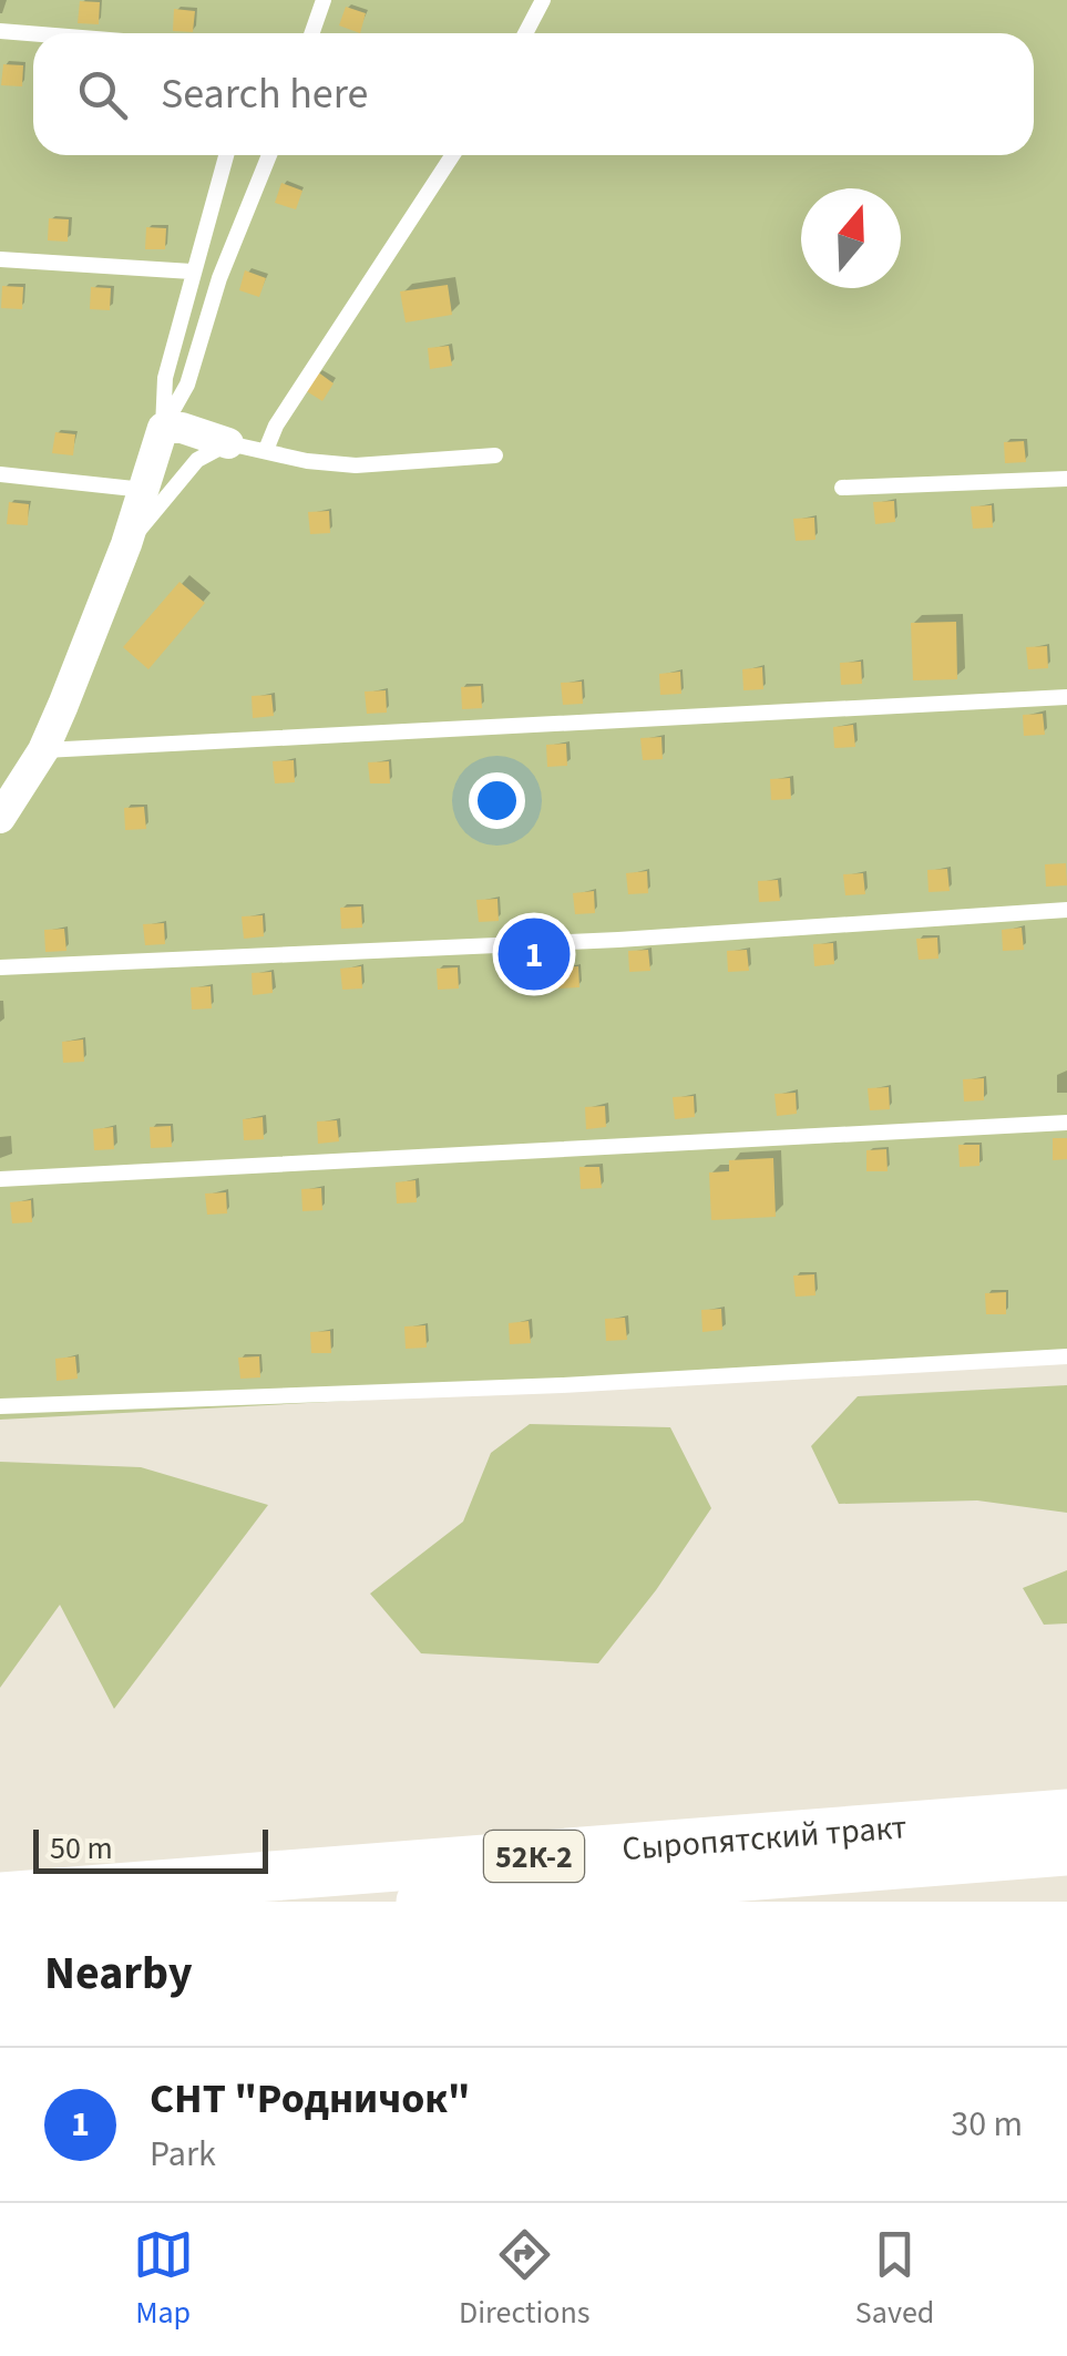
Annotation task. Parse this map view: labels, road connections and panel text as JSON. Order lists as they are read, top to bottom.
{
  "streets": {
    "main road": ["Сыропятский тракт", "52К-2"]
  },
  "scale_bar": "50 m",
  "north": "top",
  "page": {
    "search": "Search here",
    "pins": "1",
    "scale": "50 m",
    "heading": "Nearby",
    "list": [
      {
        "mark": "1",
        "name": "СНТ \"Родничок\"",
        "note": "Park",
        "value": "30 m"
      }
    ],
    "nav": ["Map", "Directions", "Saved"]
  }
}
